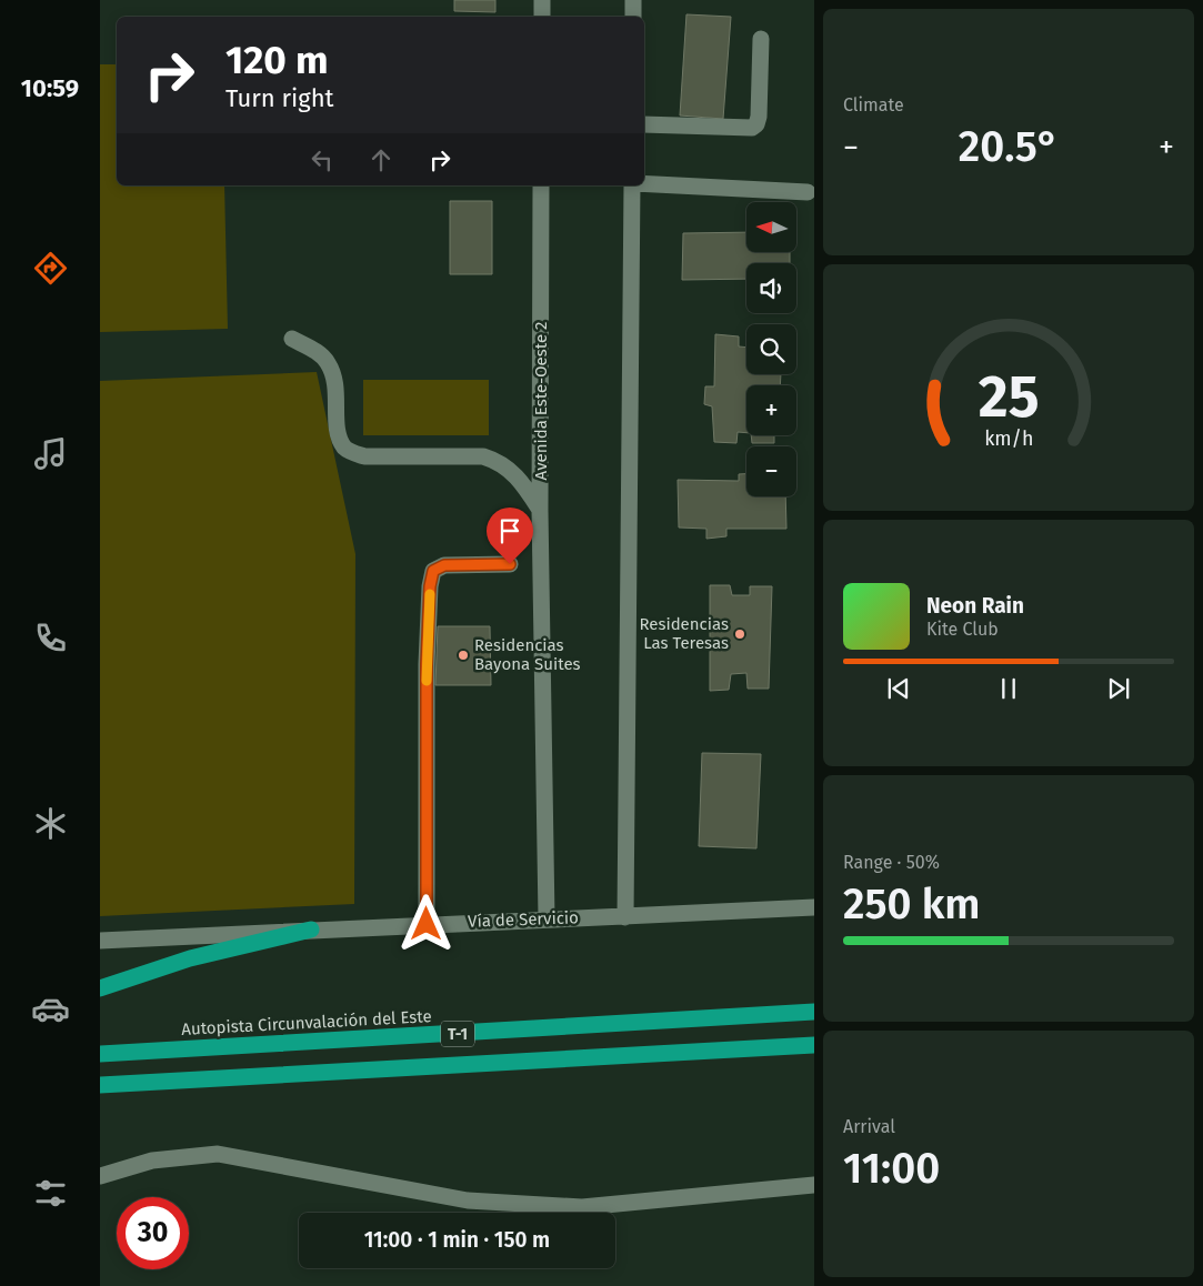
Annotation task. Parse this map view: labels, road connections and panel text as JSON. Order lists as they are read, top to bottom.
{
  "streets": {
    "highway": ["Autopista Circunvalación del Este", "T-1"],
    "street": ["Avenida Este-Oeste 2", "Vía de Servicio"]
  },
  "crossings": [
    ["Avenida Este-Oeste 2", "Vía de Servicio"]
  ],
  "places": ["Residencias Las Teresas", "Residencias Bayona Suites"],
  "north": "left",
  "page": {
    "tabs": "10:59",
    "tile": [
      "Climate",
      ["Range · 50%", "250 km"],
      ["Arrival", "11:00"]
    ],
    "turn": ["120 m", "Turn right"],
    "heat": ["−", "20.5°", "+"],
    "map_buttons": ["+", "−"],
    "song": ["Neon Rain", "Kite Club"],
    "limit": "30",
    "trip": "11:00 · 1 min · 150 m",
    "gauge": ["25", "km/h"]
  }
}
